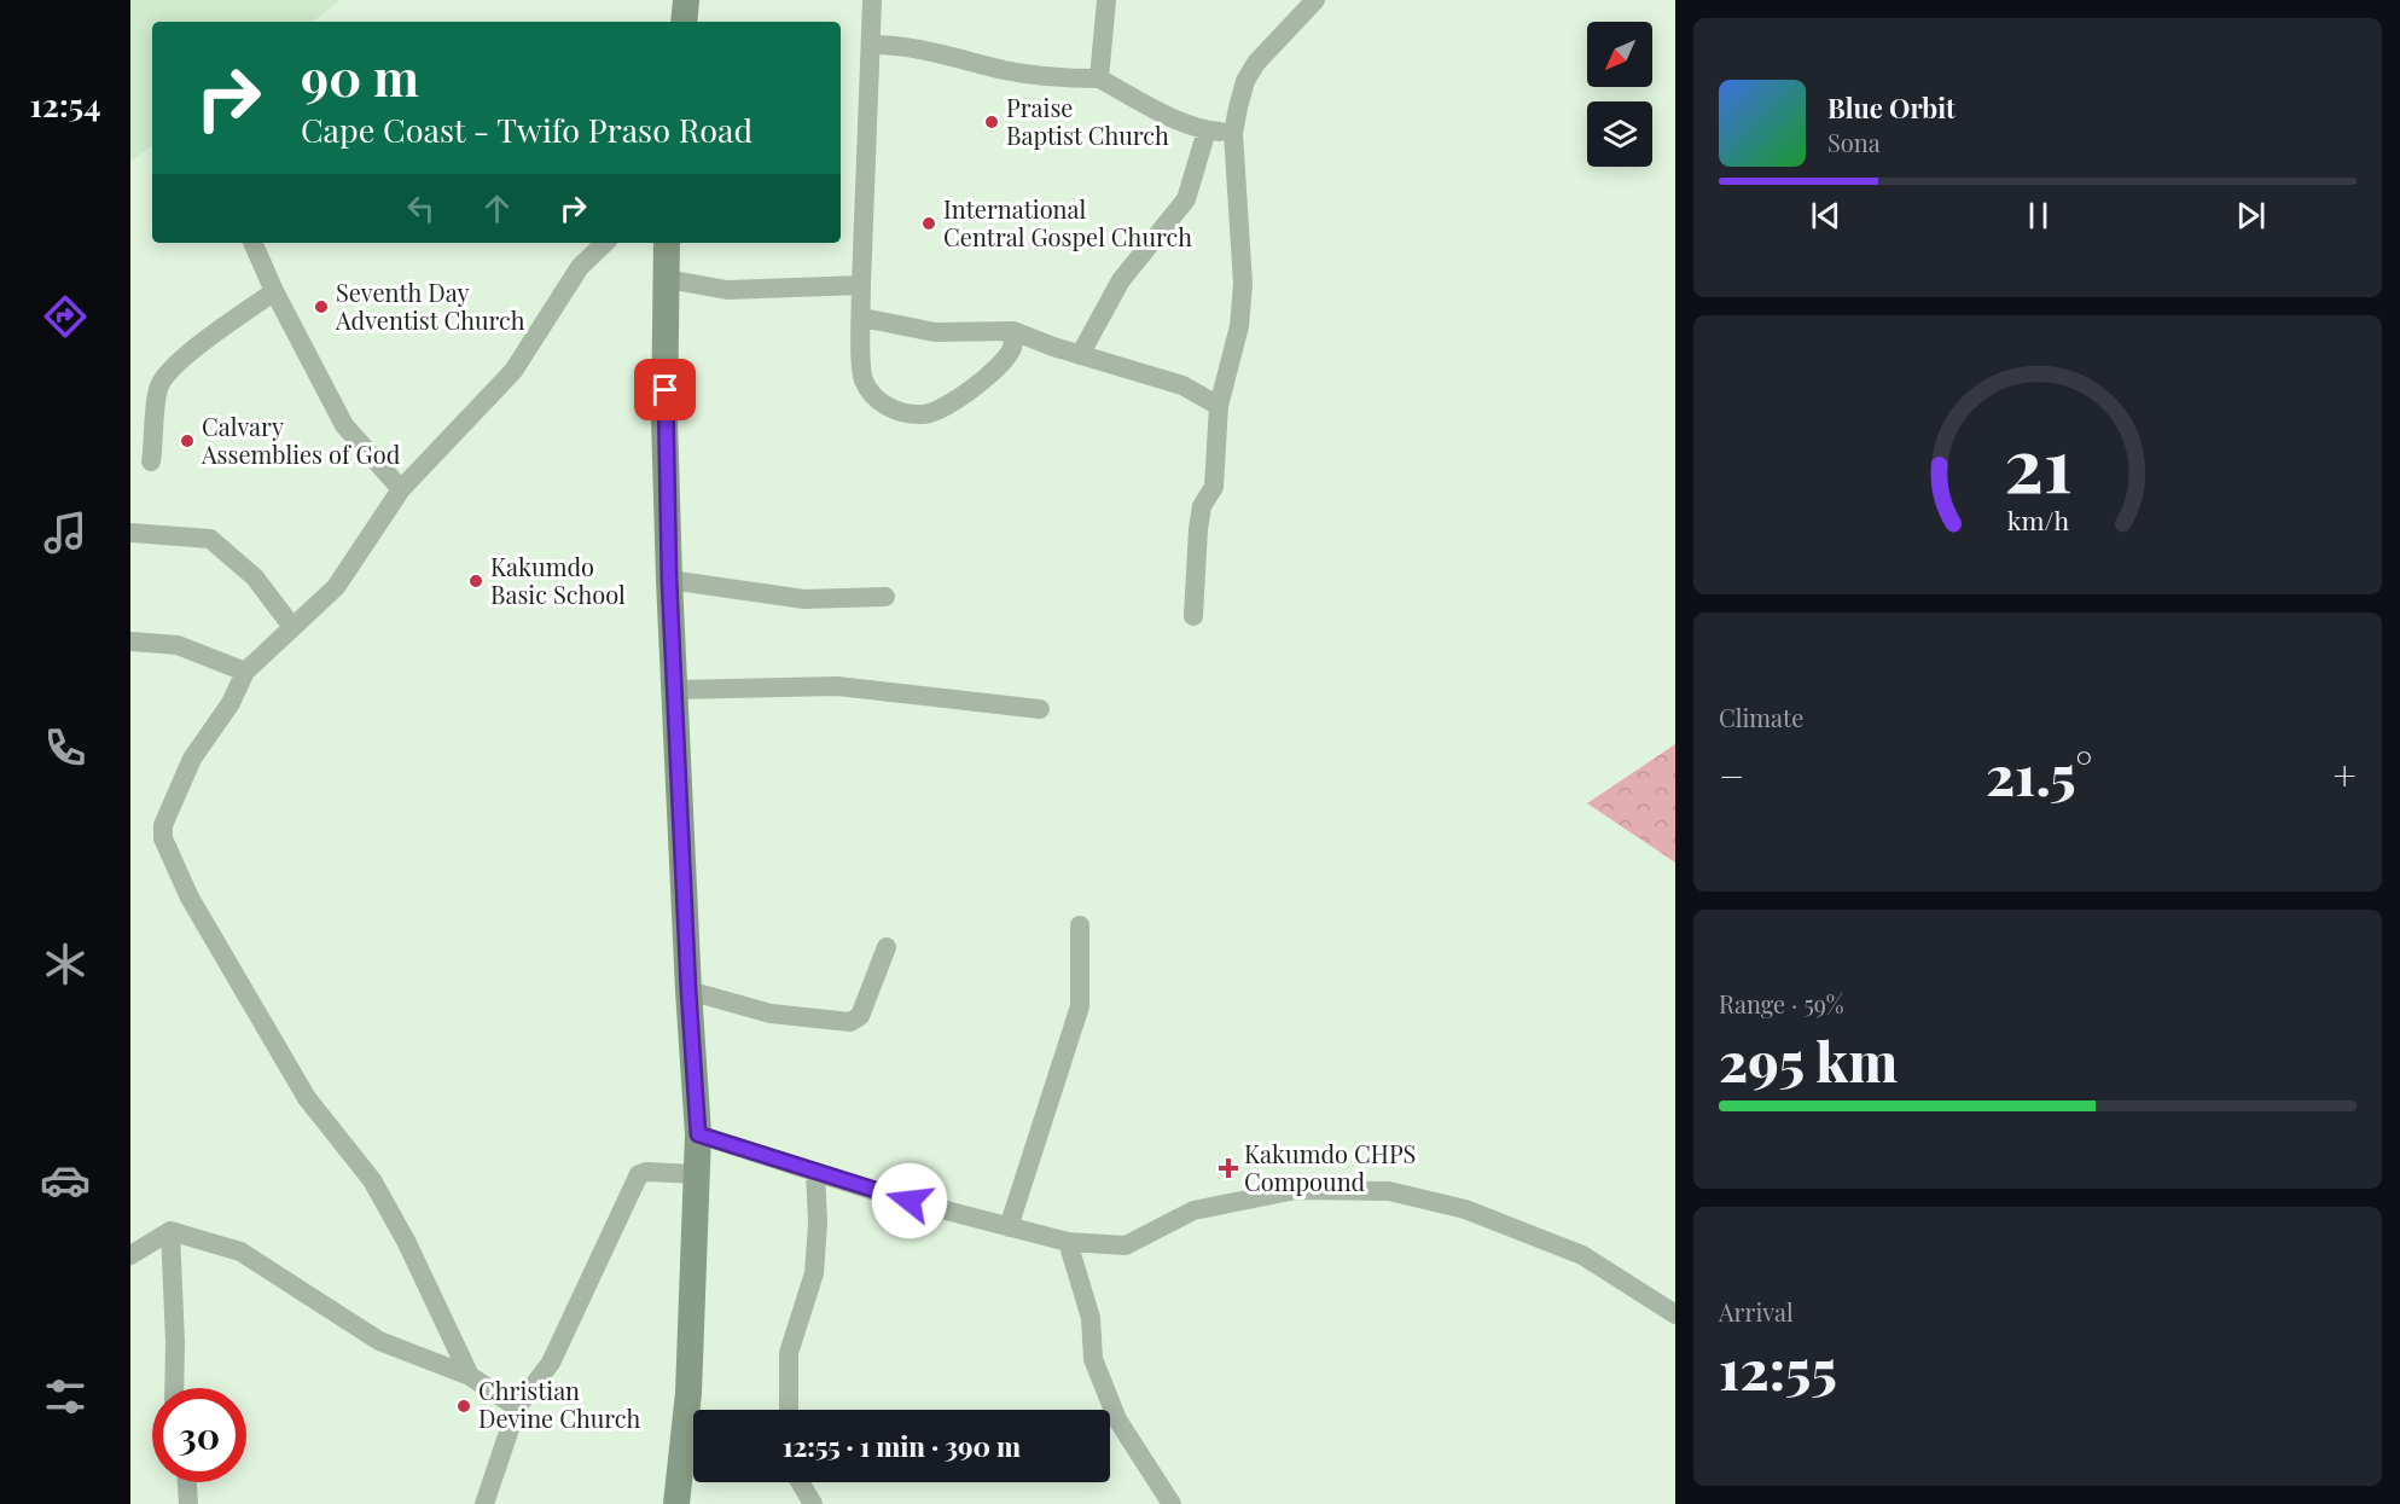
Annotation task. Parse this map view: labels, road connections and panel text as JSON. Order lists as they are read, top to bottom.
{
  "places": {
    "other": [
      "Praise Baptist Church",
      "International Central Gospel Church",
      "Seventh Day Adventist Church",
      "Calvary Assemblies of God",
      "Kakumdo Basic School",
      "Christian Devine Church"
    ],
    "health": ["Kakumdo CHPS Compound"]
  },
  "north": "bottom left",
  "page": {
    "tabs": "12:54",
    "turn": ["90 m", "Cape Coast - Twifo Praso Road"],
    "song": ["Blue Orbit", "Sona"],
    "tile": [
      "Climate",
      ["Range · 59%", "295 km"],
      ["Arrival", "12:55"]
    ],
    "heat": ["−", "21.5°", "+"],
    "limit": "30",
    "trip": "12:55 · 1 min · 390 m",
    "gauge": ["21", "km/h"]
  }
}
